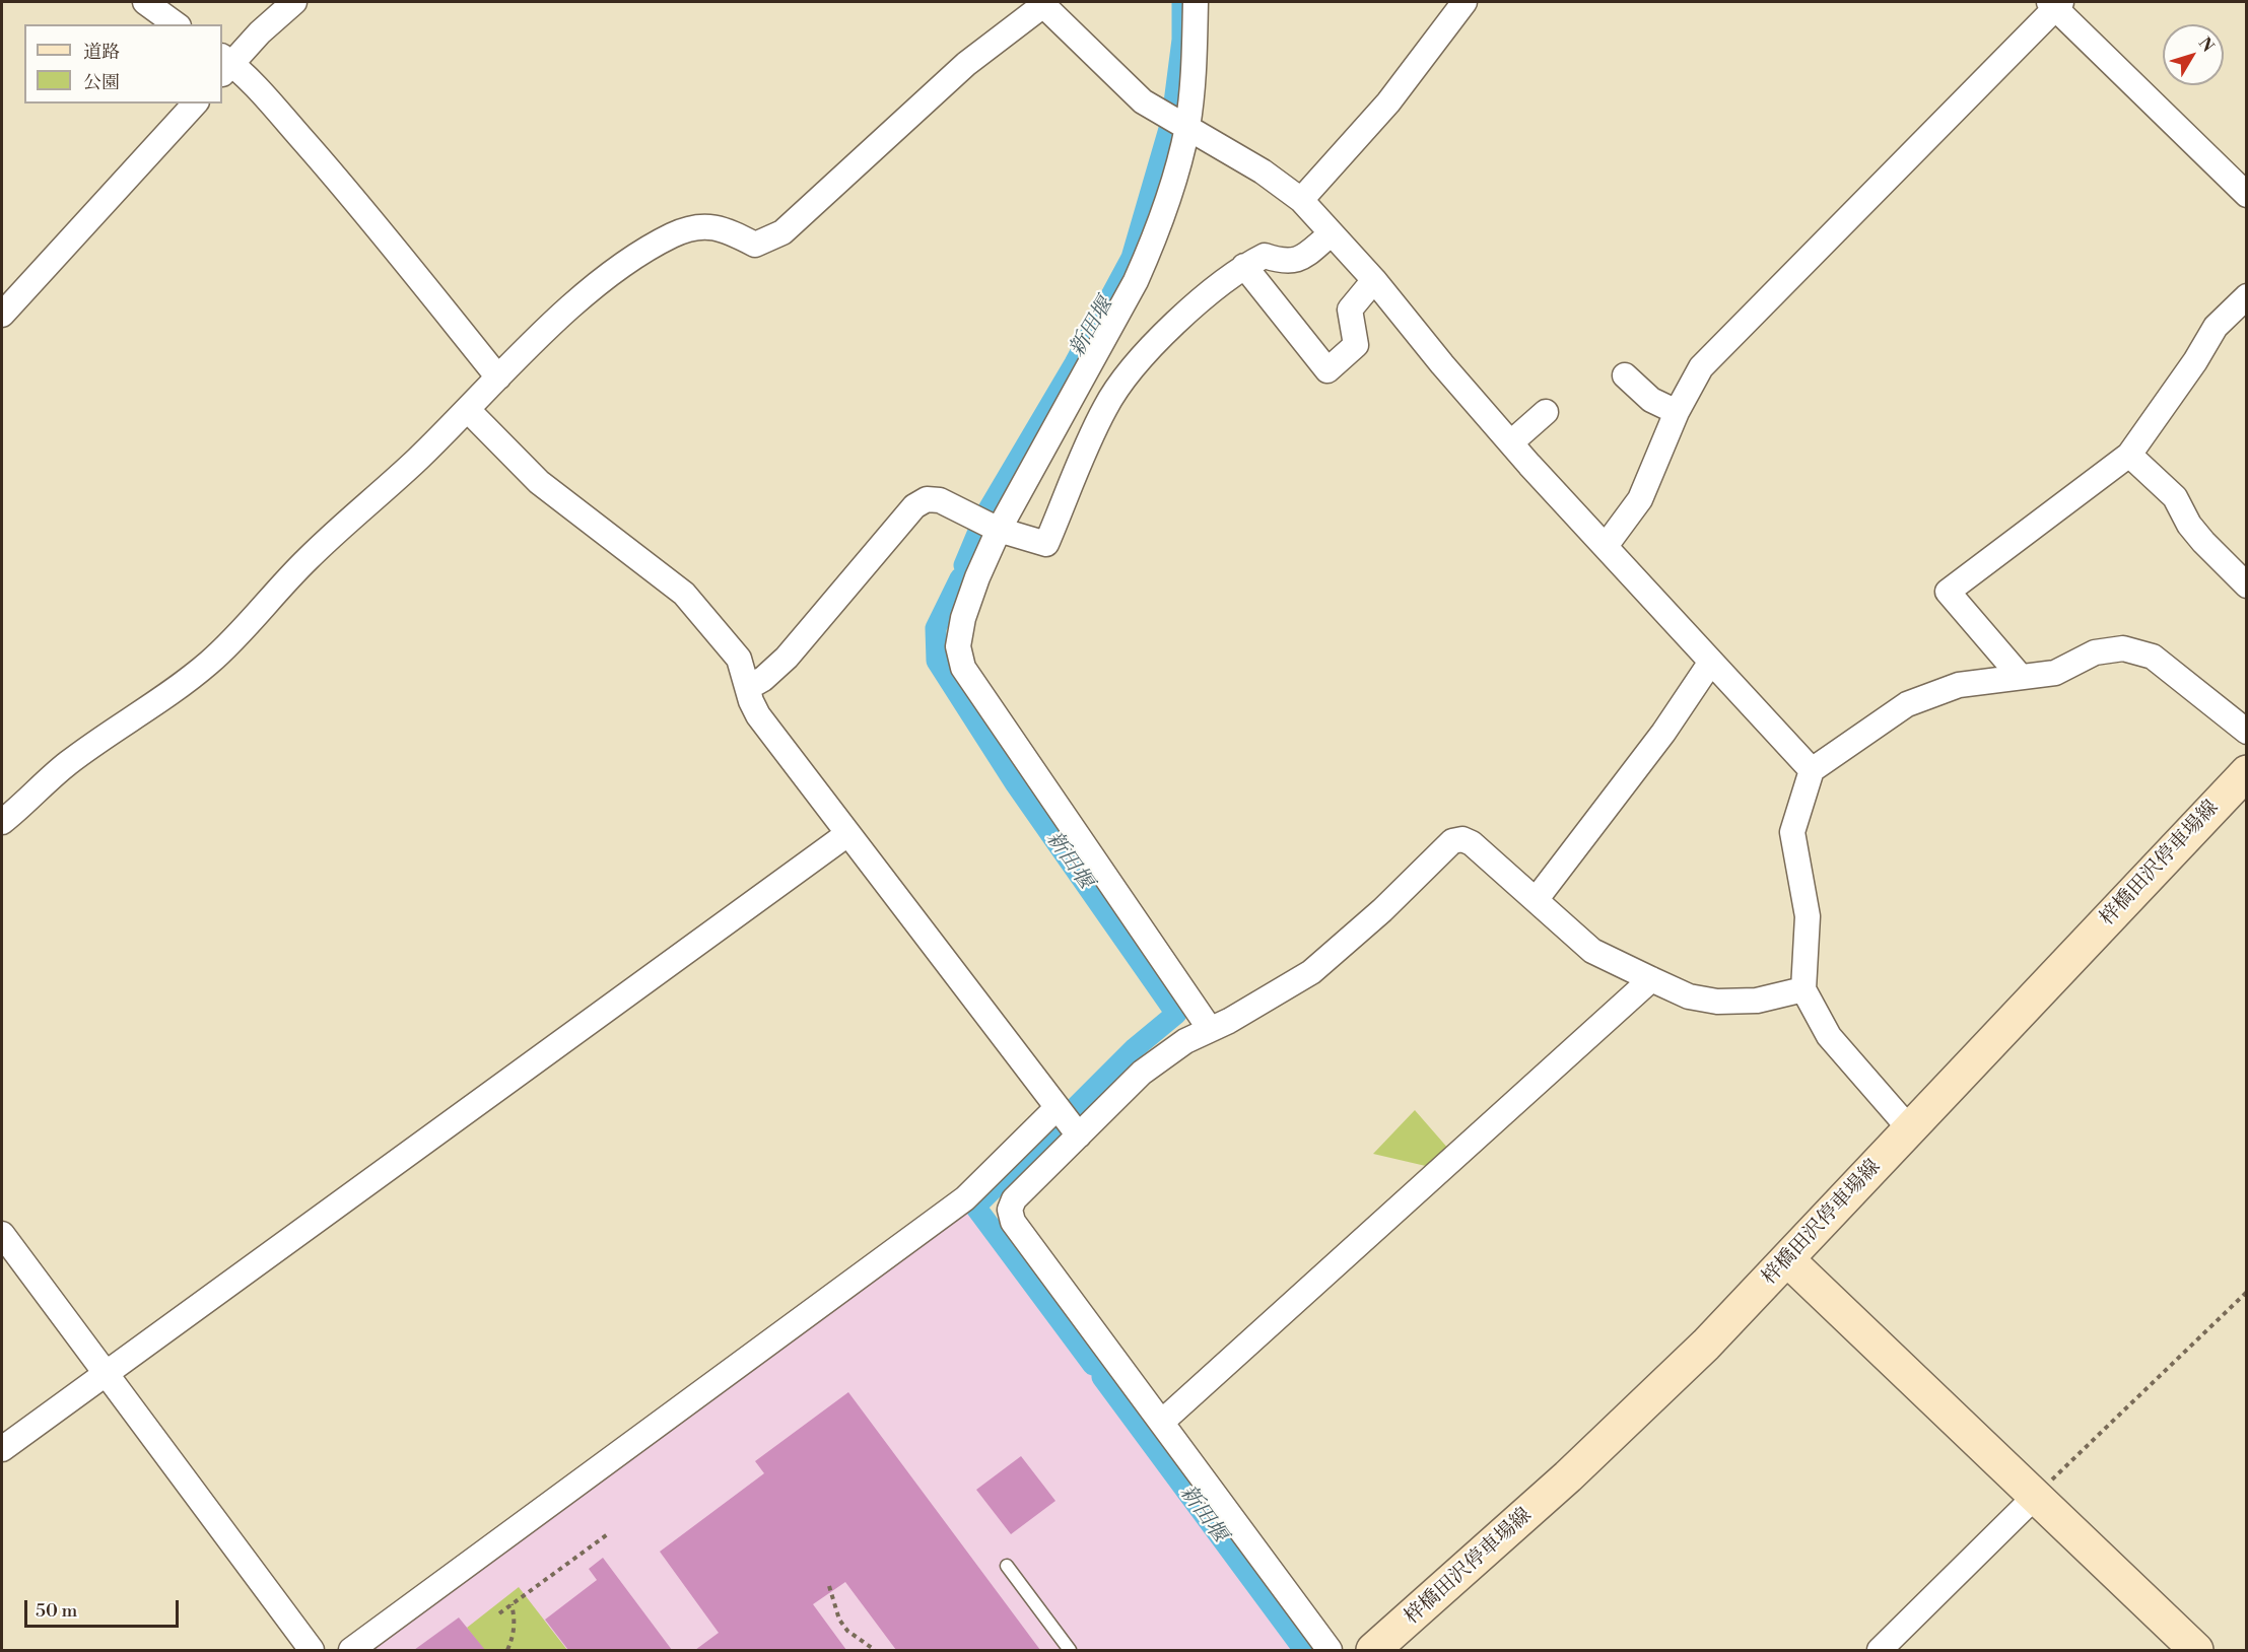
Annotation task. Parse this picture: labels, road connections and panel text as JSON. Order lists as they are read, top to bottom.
{
  "streets": {
    "main road": ["梓橋田沢停車場線"]
  },
  "water": ["新田堰"],
  "legend": ["道路", "公園"],
  "scale_bar": "50 m",
  "north": "top right"
}
